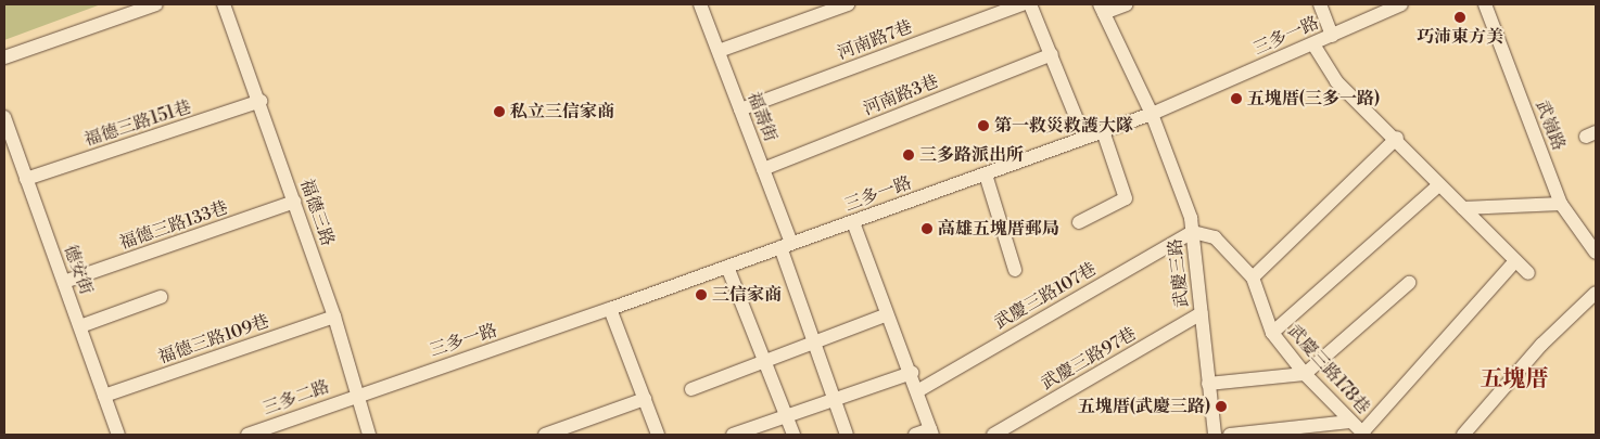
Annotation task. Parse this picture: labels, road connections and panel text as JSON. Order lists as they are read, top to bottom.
{
  "streets": {
    "street": [
      "三多一路",
      "河南路7巷",
      "河南路3巷",
      "福壽街",
      "福德三路151巷",
      "武嶺路",
      "福德三路",
      "福德三路133巷",
      "德安街",
      "武慶三路",
      "武慶三路107巷",
      "福德三路109巷",
      "武慶三路97巷",
      "武慶三路178巷",
      "三多二路"
    ]
  },
  "crossings": [
    ["三多一路", "福壽街"],
    ["三多一路", "福德三路"],
    ["三多一路", "武慶三路"],
    ["三多一路", "三多二路"],
    ["河南路7巷", "福壽街"],
    ["河南路3巷", "福壽街"],
    ["福德三路151巷", "福德三路"],
    ["福德三路151巷", "德安街"],
    ["福德三路", "福德三路133巷"],
    ["福德三路", "福德三路109巷"],
    ["福德三路", "三多二路"],
    ["福德三路133巷", "德安街"],
    ["德安街", "福德三路109巷"],
    ["武慶三路", "武慶三路107巷"],
    ["武慶三路", "武慶三路97巷"],
    ["武慶三路", "武慶三路178巷"],
    ["武慶三路107巷", "武慶三路178巷"]
  ],
  "districts": ["五塊厝"],
  "places": [
    "巧沛東方美",
    "五塊厝(三多一路)",
    "私立三信家商",
    "第一救災救護大隊",
    "三多路派出所",
    "高雄五塊厝郵局",
    "三信家商",
    "五塊厝(武慶三路)"
  ]
}
